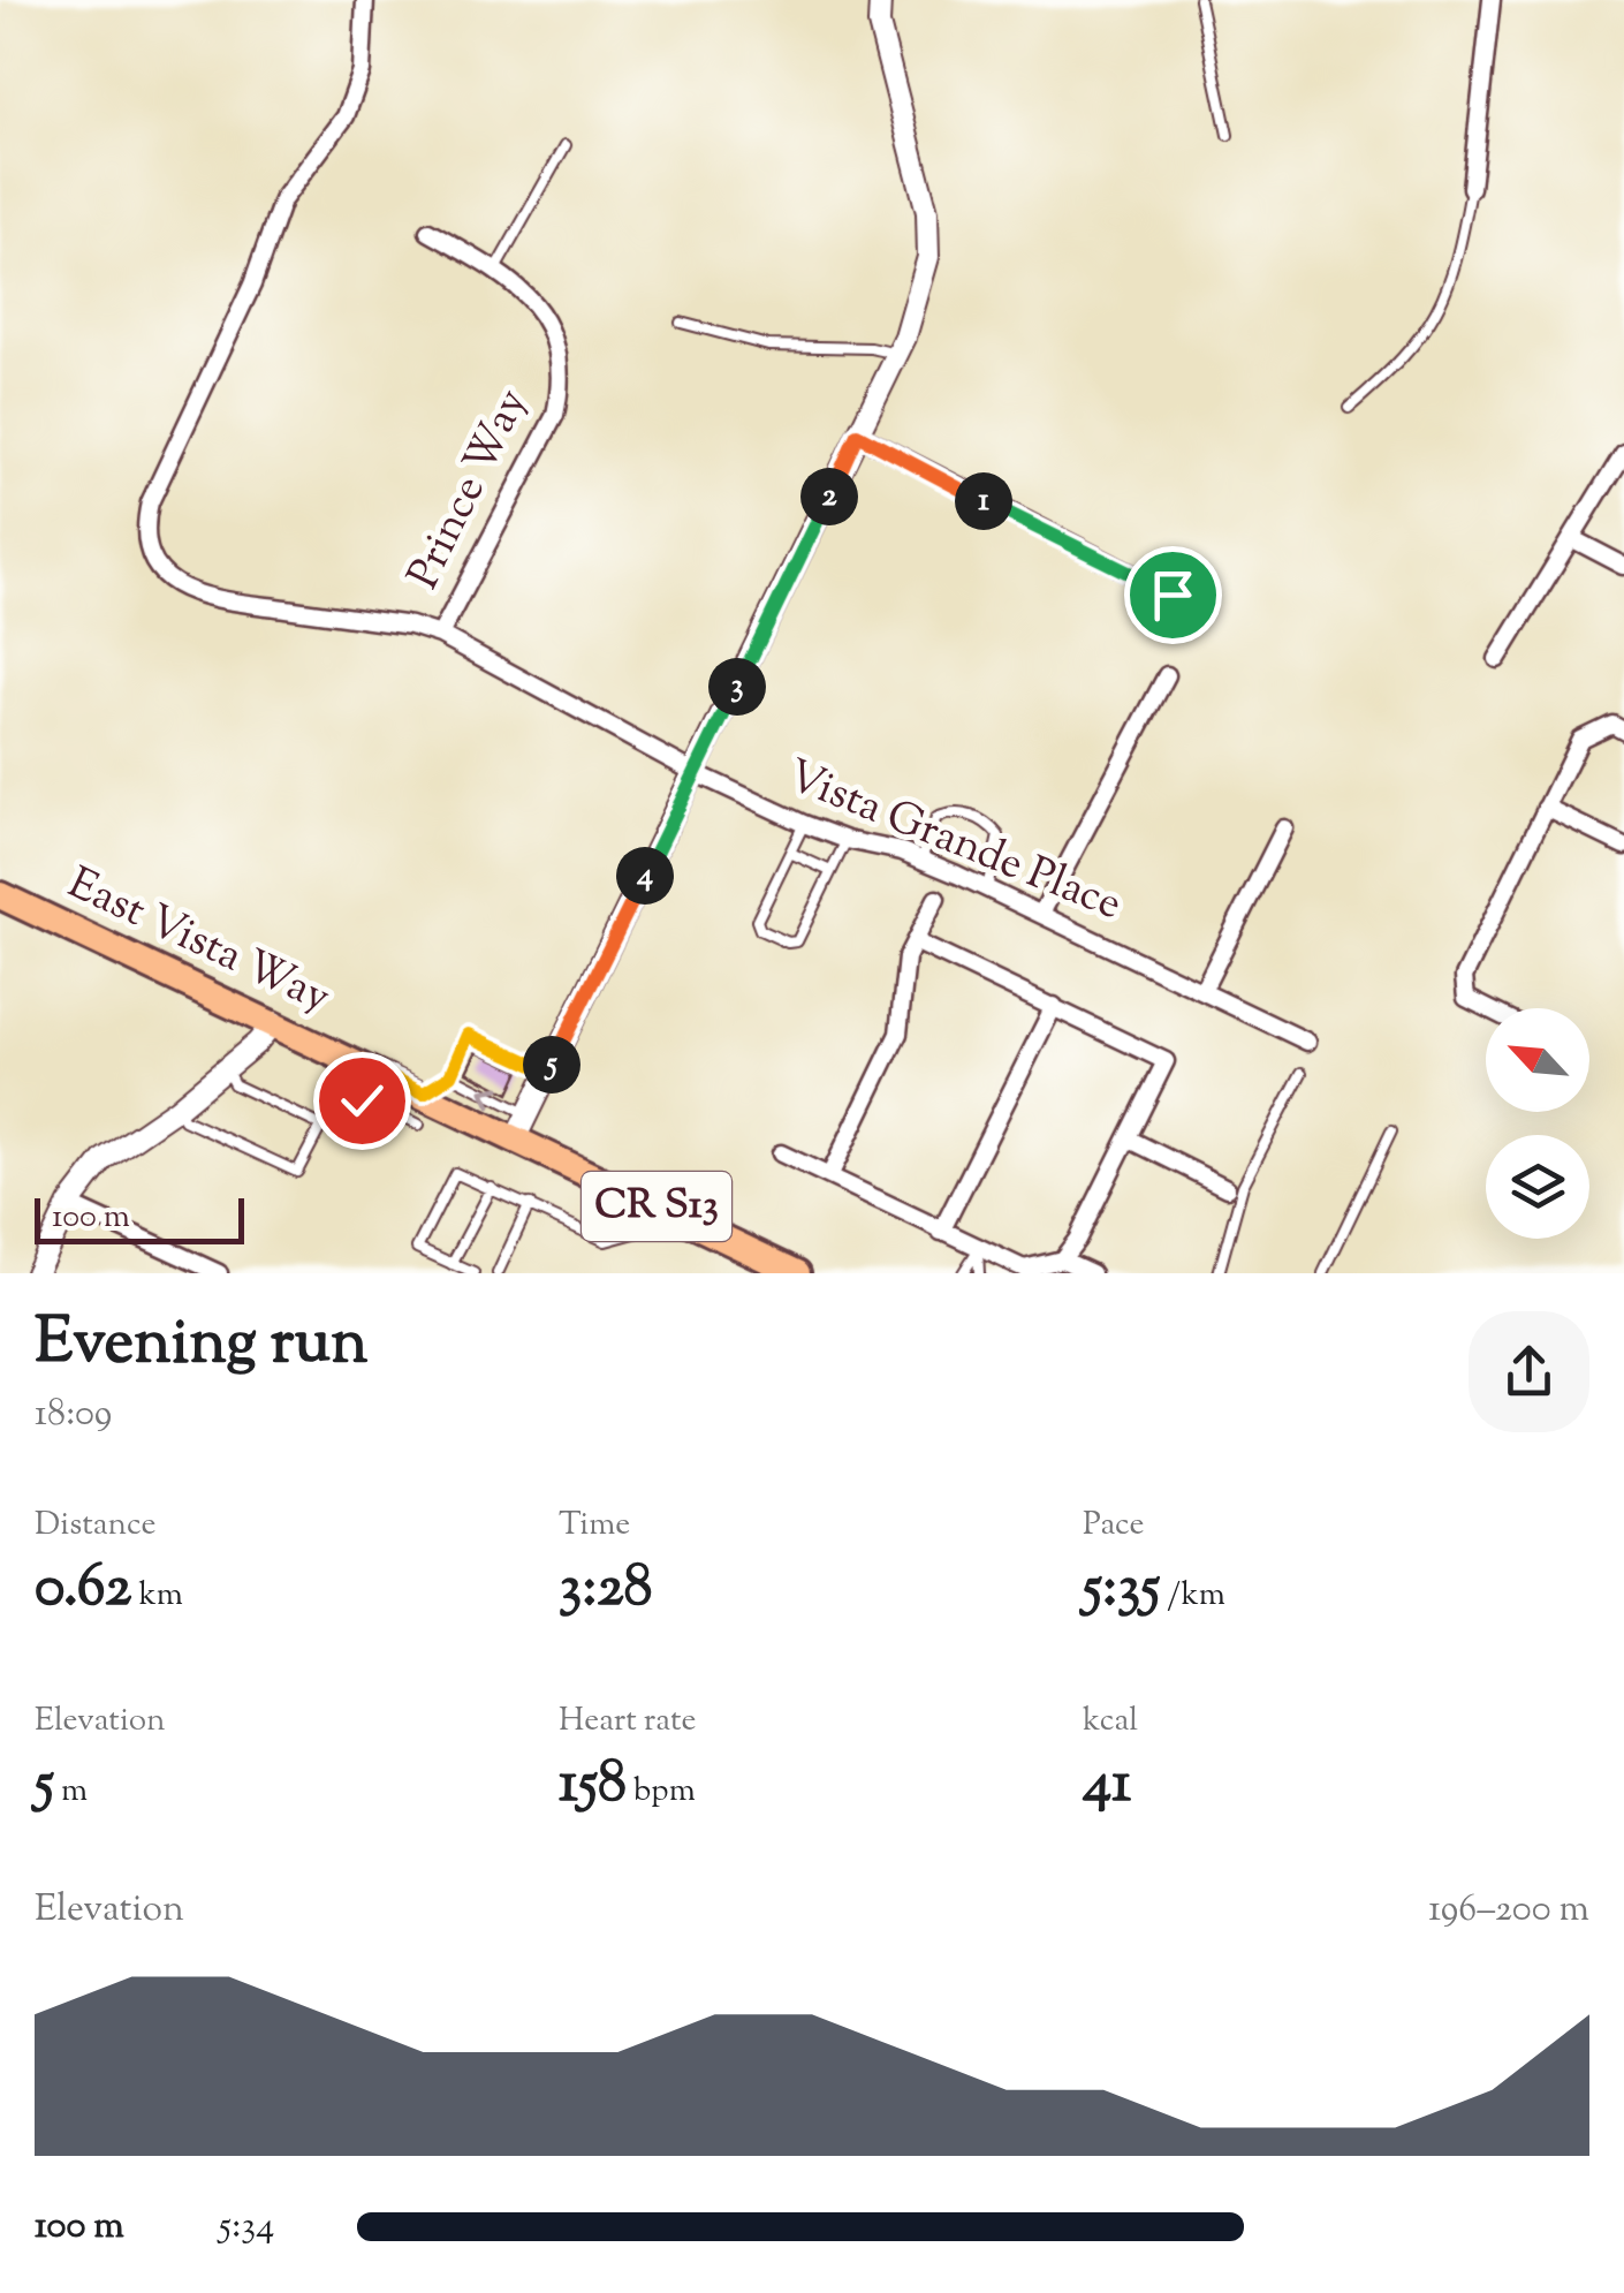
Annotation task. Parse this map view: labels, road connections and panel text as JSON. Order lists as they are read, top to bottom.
{
  "streets": {
    "main road": ["East Vista Way", "CR S13"],
    "street": ["Prince Way", "Vista Grande Place"]
  },
  "crossings": [
    ["Prince Way", "Vista Grande Place"]
  ],
  "scale_bar": "100 m",
  "north": "top left",
  "page": {
    "pins": [
      "2",
      "1",
      "3",
      "4",
      "5"
    ],
    "scale": "100 m",
    "heading": ["Evening run", "18:09"],
    "stats": [
      ["Distance", "0.62 km"],
      ["Time", "3:28"],
      ["Pace", "5:35 /km"],
      ["Elevation", "5 m"],
      ["Heart rate", "158 bpm"],
      ["kcal", "41"]
    ],
    "chart": ["Elevation", "196–200 m"],
    "list": [
      {
        "name": "100 m",
        "note": "5:34"
      }
    ]
  }
}
